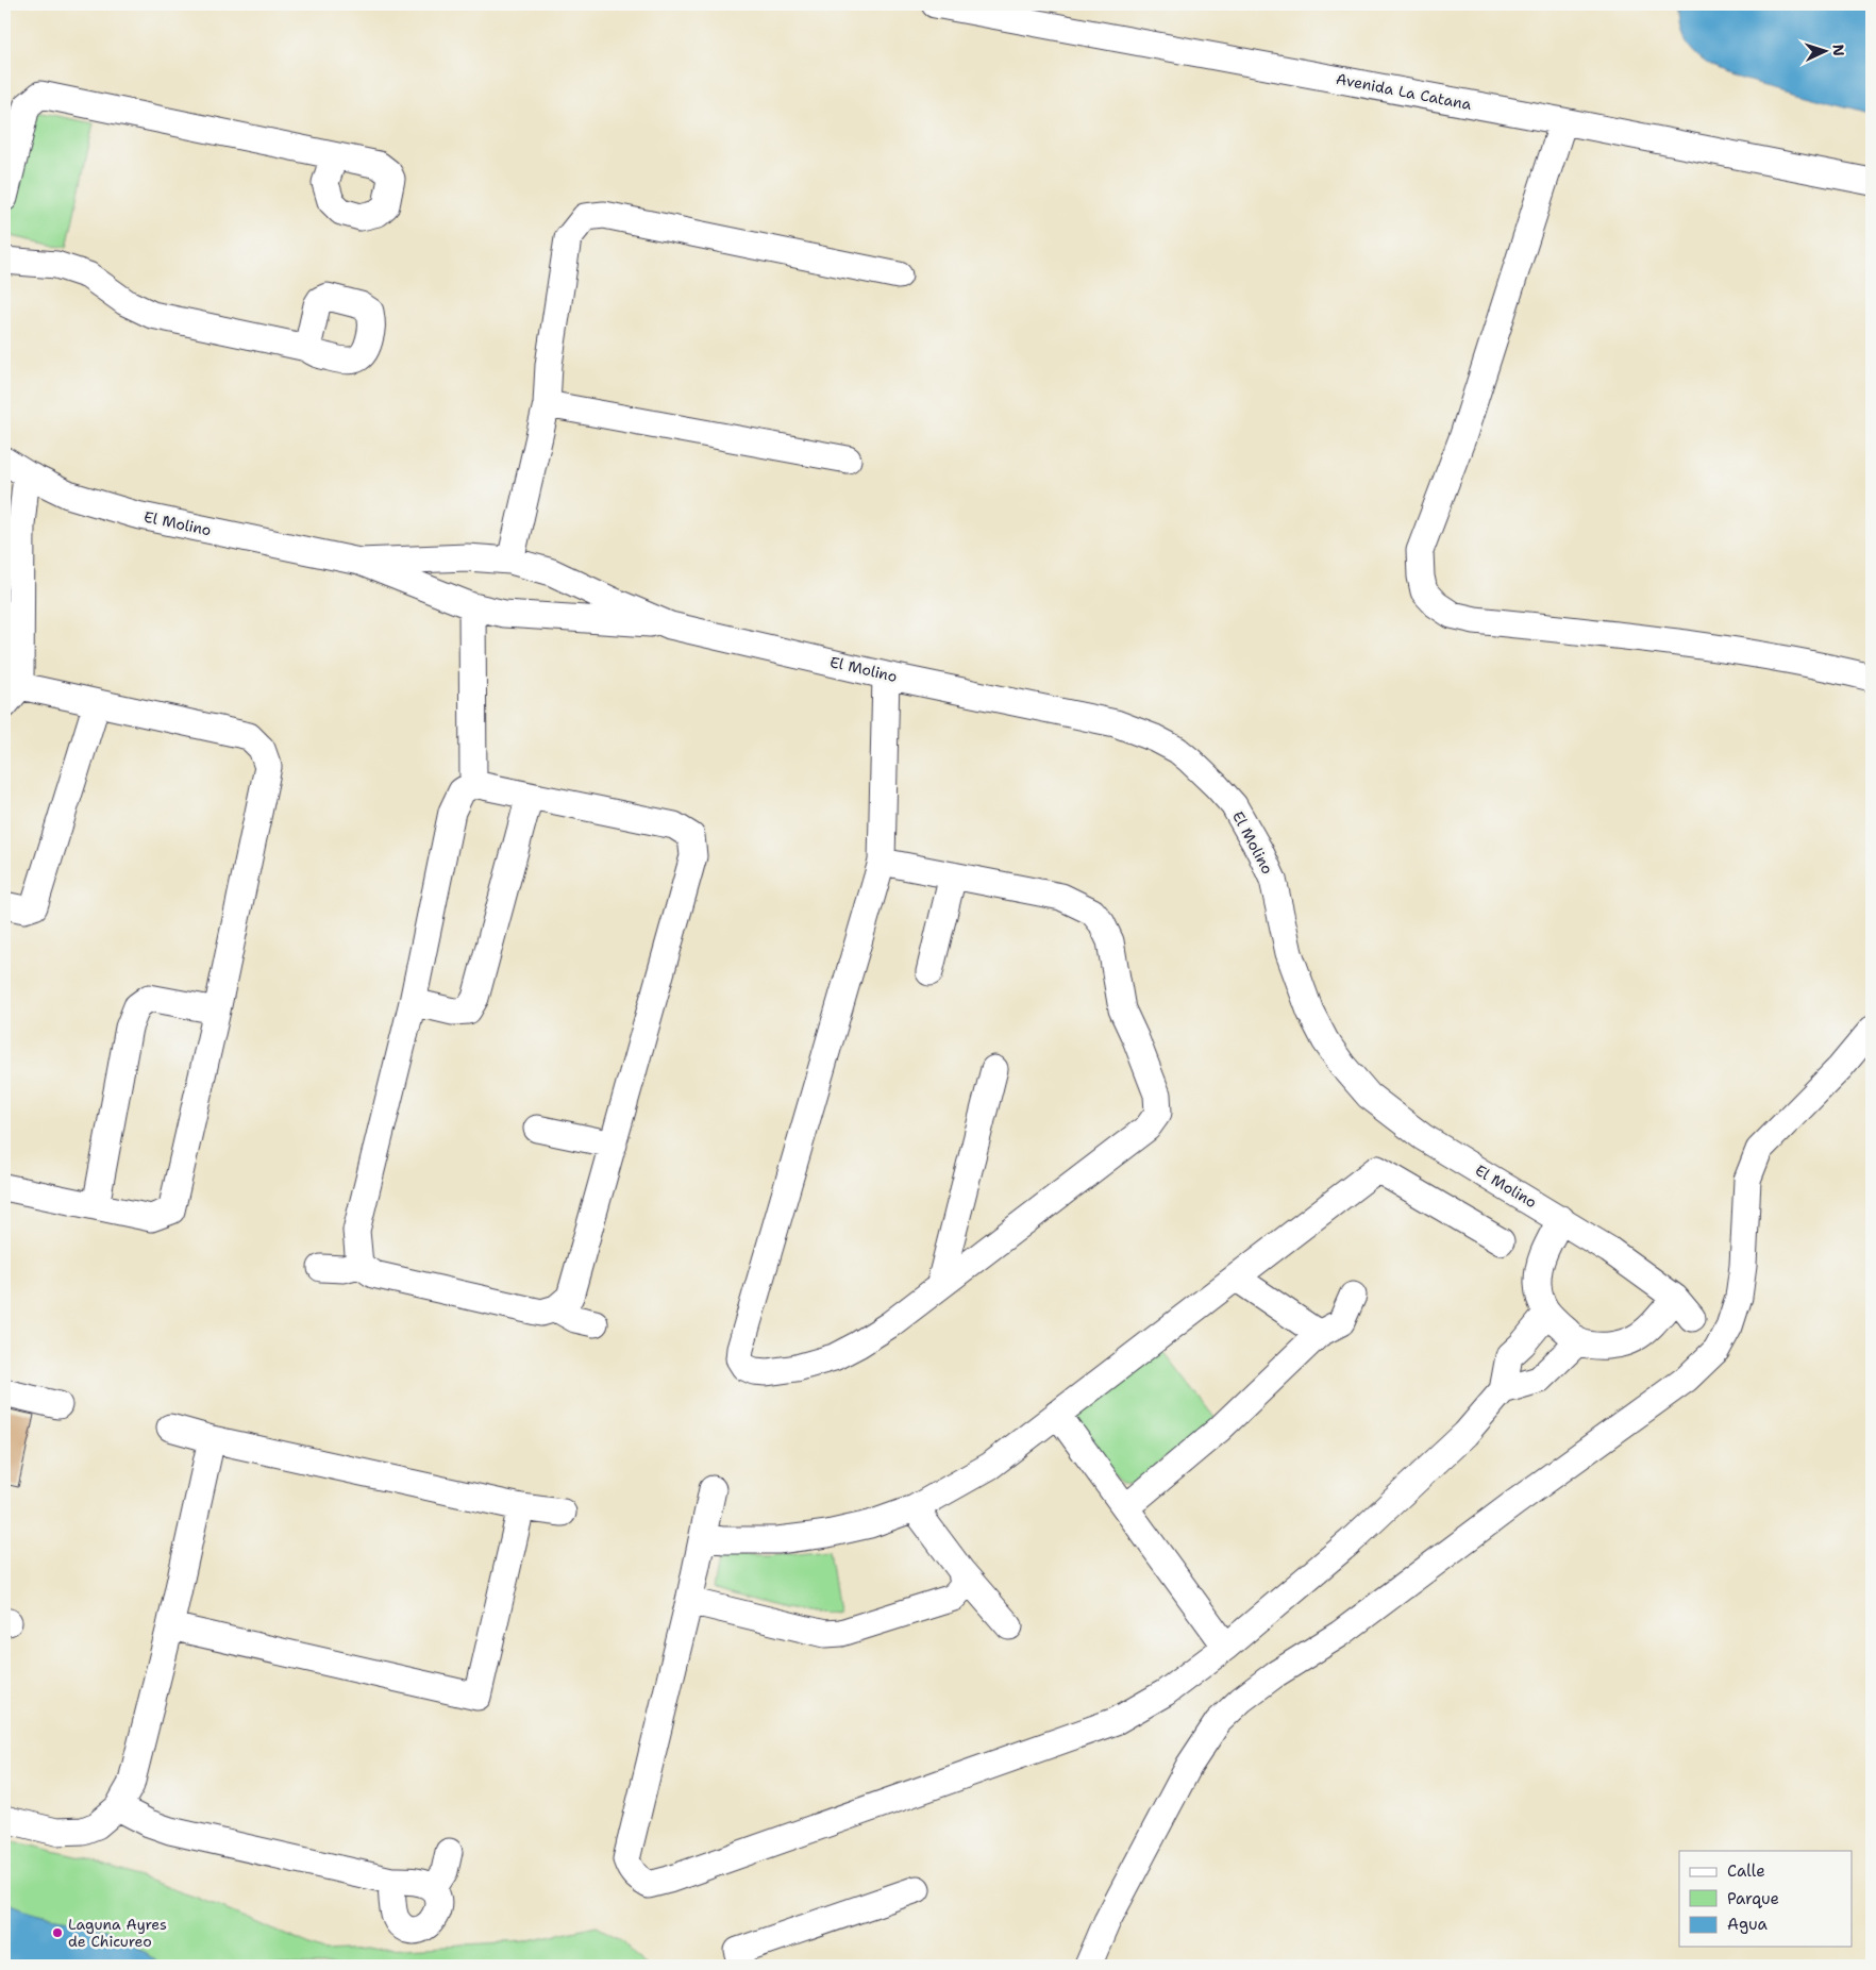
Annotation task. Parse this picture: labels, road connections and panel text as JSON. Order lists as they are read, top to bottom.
{
  "streets": {
    "street": ["Avenida La Catana", "El Molino"]
  },
  "places": ["Laguna Ayres de Chicureo"],
  "legend": ["Calle", "Parque", "Agua"],
  "north": "right"
}
